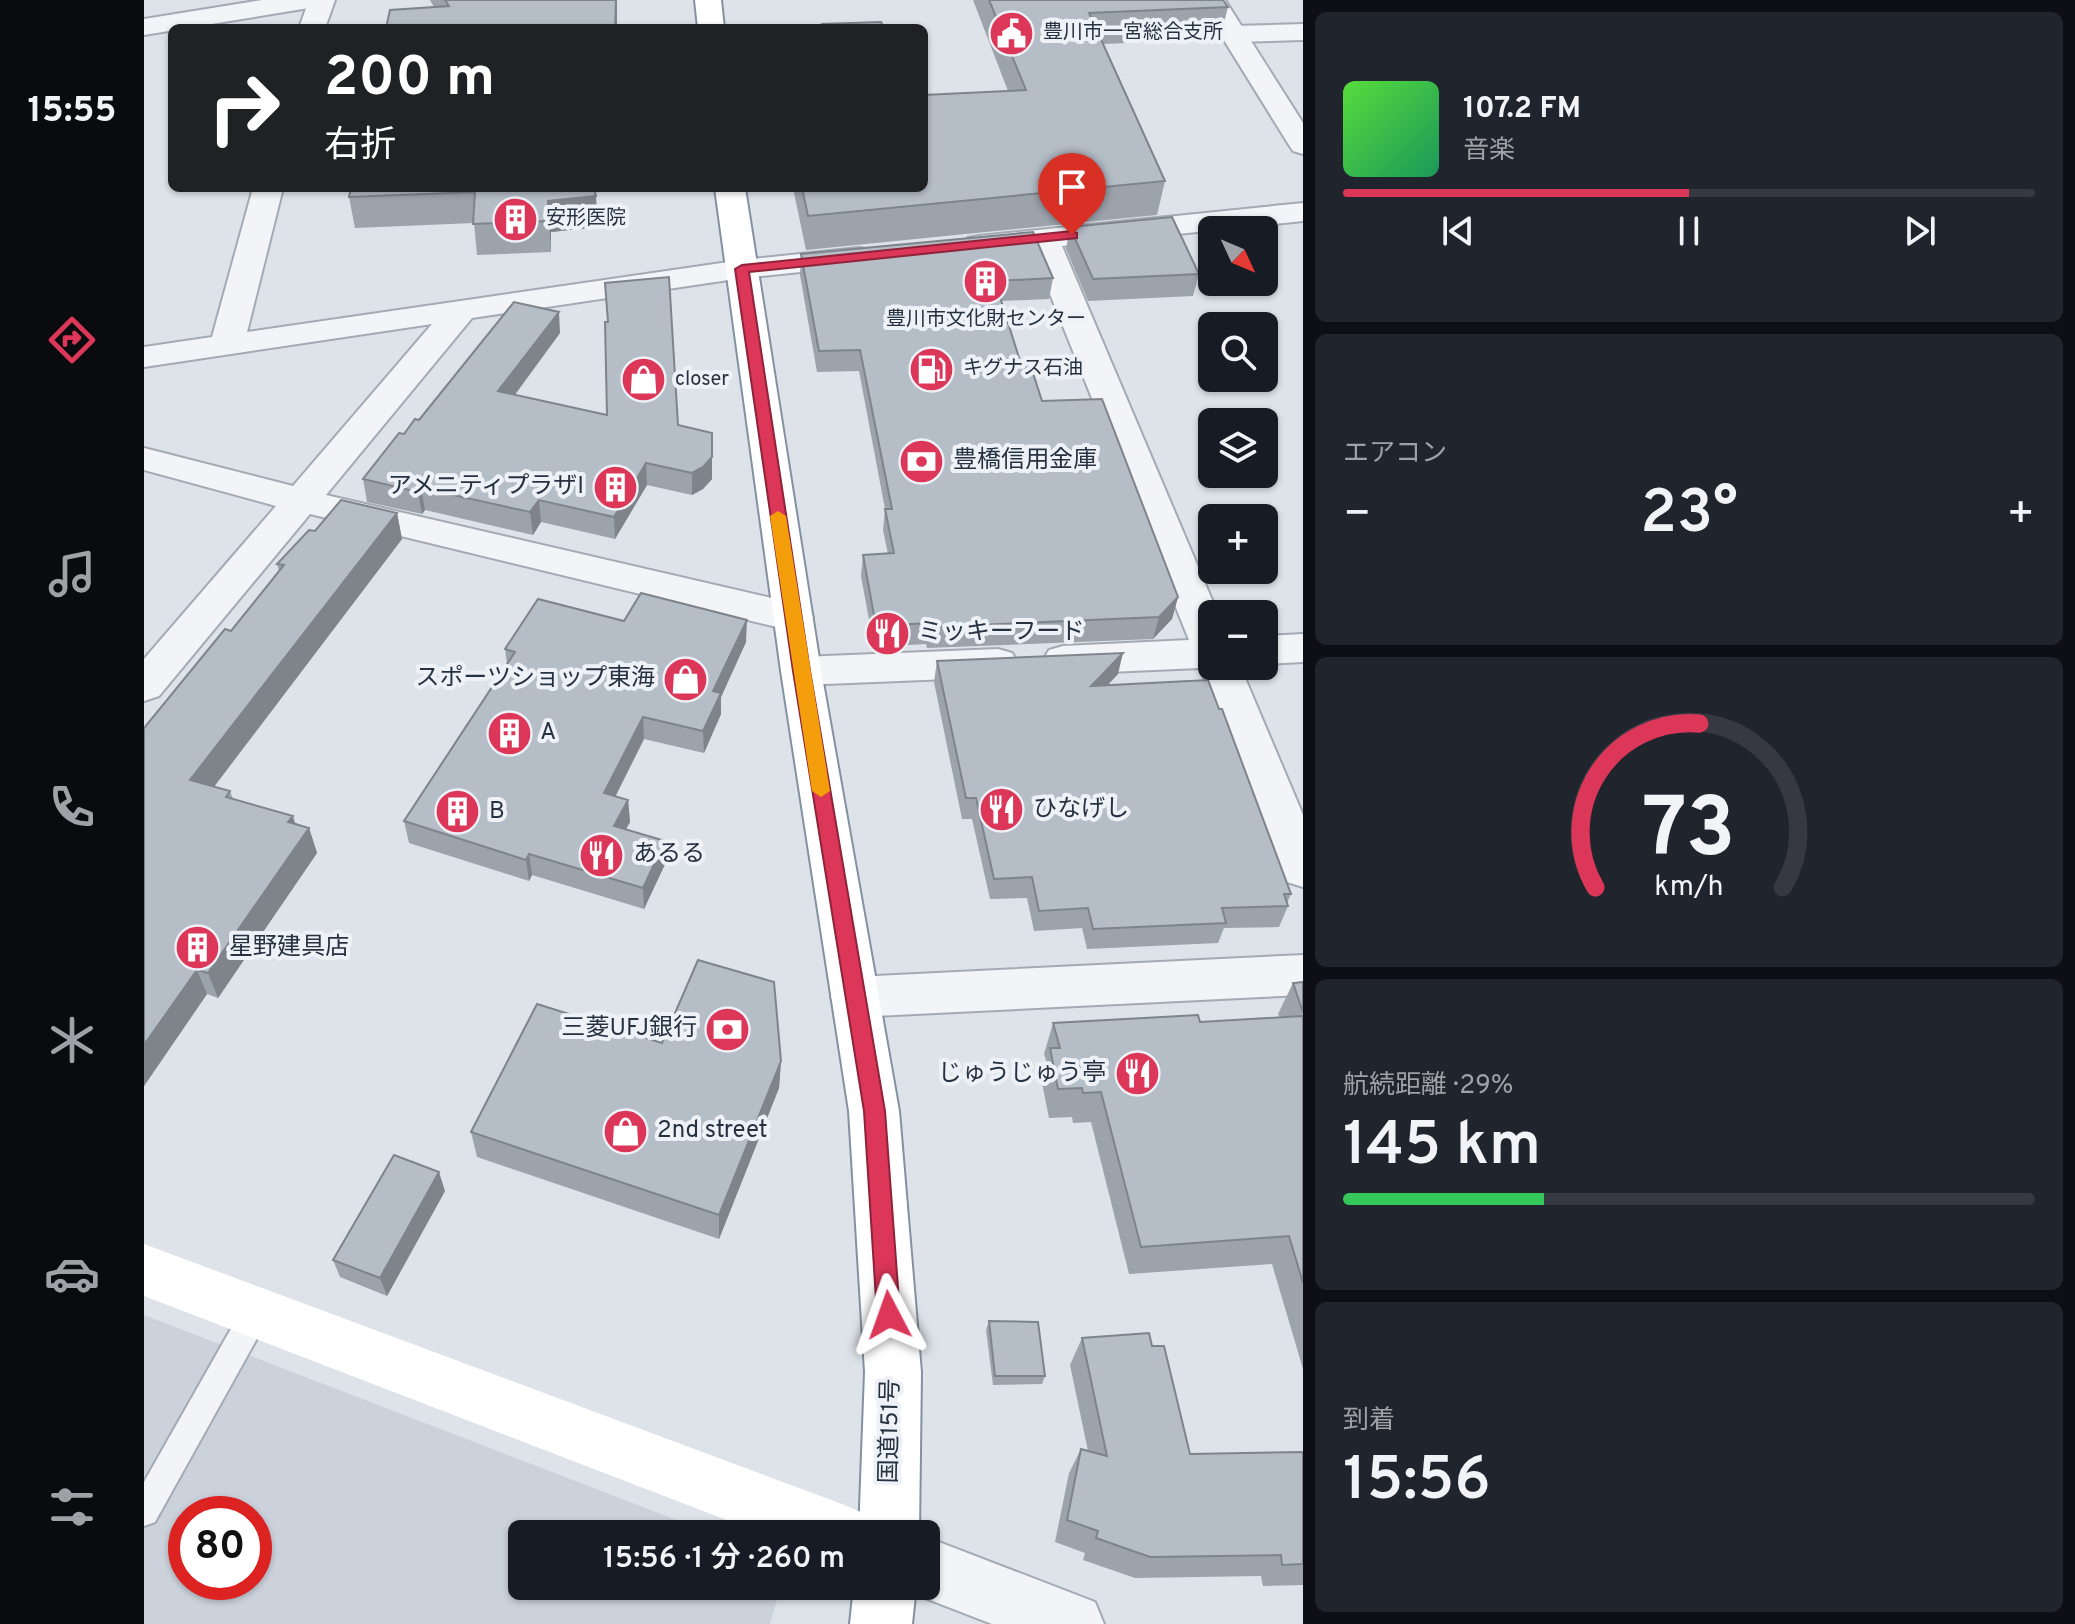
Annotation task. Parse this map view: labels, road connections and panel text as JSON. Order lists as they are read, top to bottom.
{
  "streets": {
    "main road": ["国道151号"]
  },
  "places": {
    "public building": ["豊川市一宮総合支所"],
    "building": [
      "安形医院",
      "豊川市文化財センター",
      "アメニティプラザI",
      "A",
      "B",
      "星野建具店"
    ],
    "fuel station": ["キグナス石油"],
    "shop": ["closer", "スポーツショップ東海", "2nd street"],
    "bank": ["豊橋信用金庫", "三菱UFJ銀行"],
    "restaurant": [
      "ミッキーフード",
      "ひなげし",
      "あるる",
      "じゅうじゅう亭"
    ]
  },
  "north": "bottom right",
  "page": {
    "tabs": "15:55",
    "turn": ["200 m", "右折"],
    "song": ["107.2 FM", "音楽"],
    "map_buttons": ["+", "−"],
    "tile": [
      "エアコン",
      ["航続距離 · 29%", "145 km"],
      ["到着", "15:56"]
    ],
    "heat": ["−", "23°", "+"],
    "limit": "80",
    "trip": "15:56 · 1 分 · 260 m",
    "gauge": ["73", "km/h"]
  }
}
